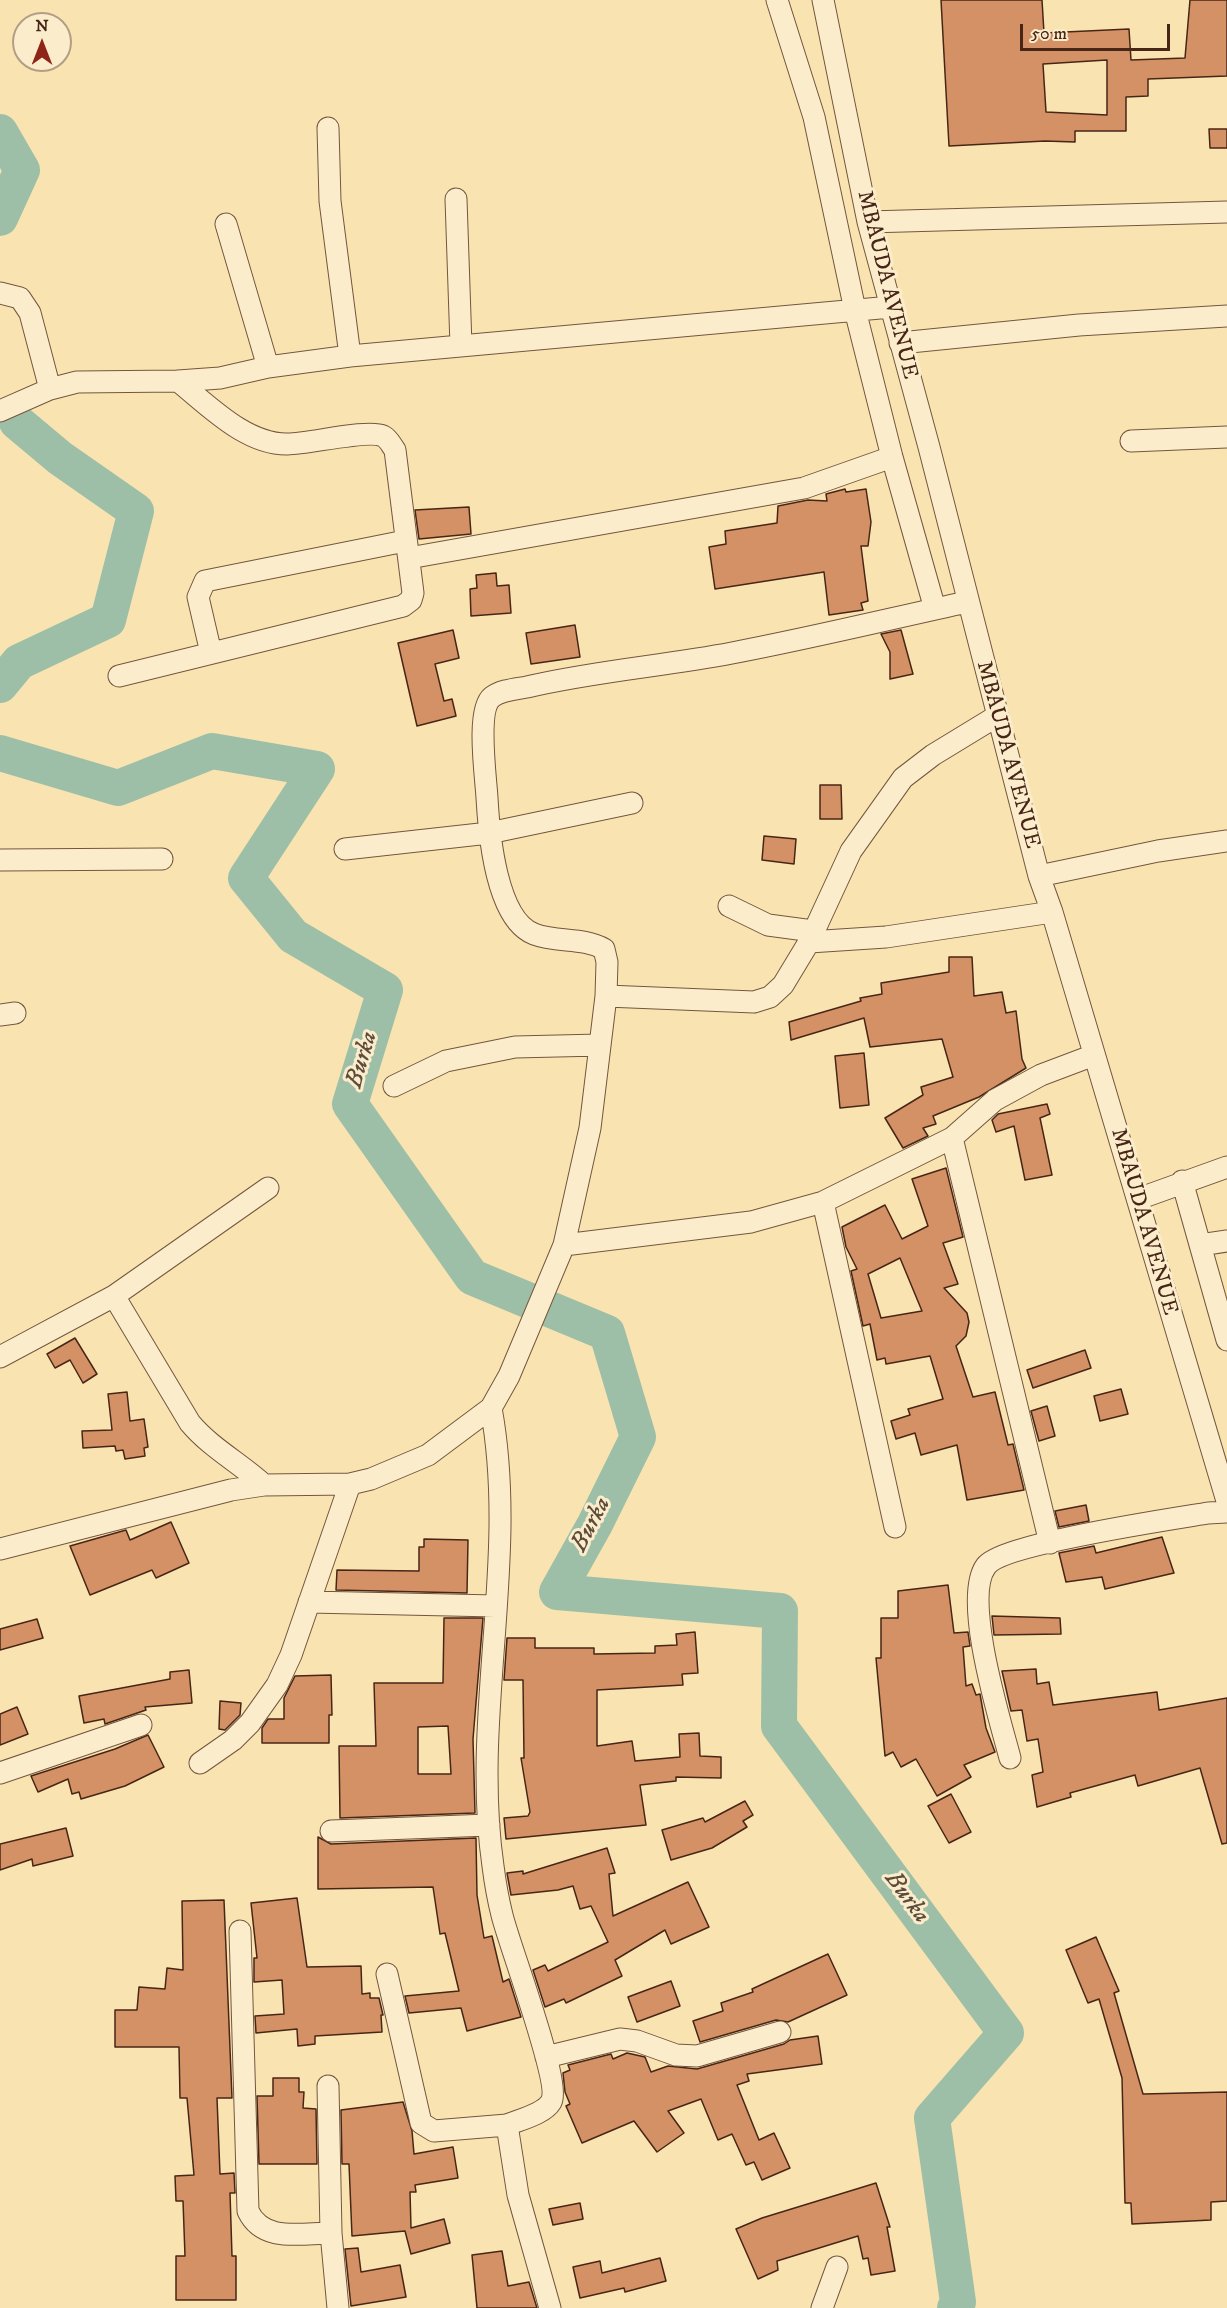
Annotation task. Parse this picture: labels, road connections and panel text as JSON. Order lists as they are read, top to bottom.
{
  "streets": {
    "street": ["MBAUDA AVENUE"]
  },
  "water": ["Burka"],
  "scale_bar": "50 m",
  "north": "top"
}
